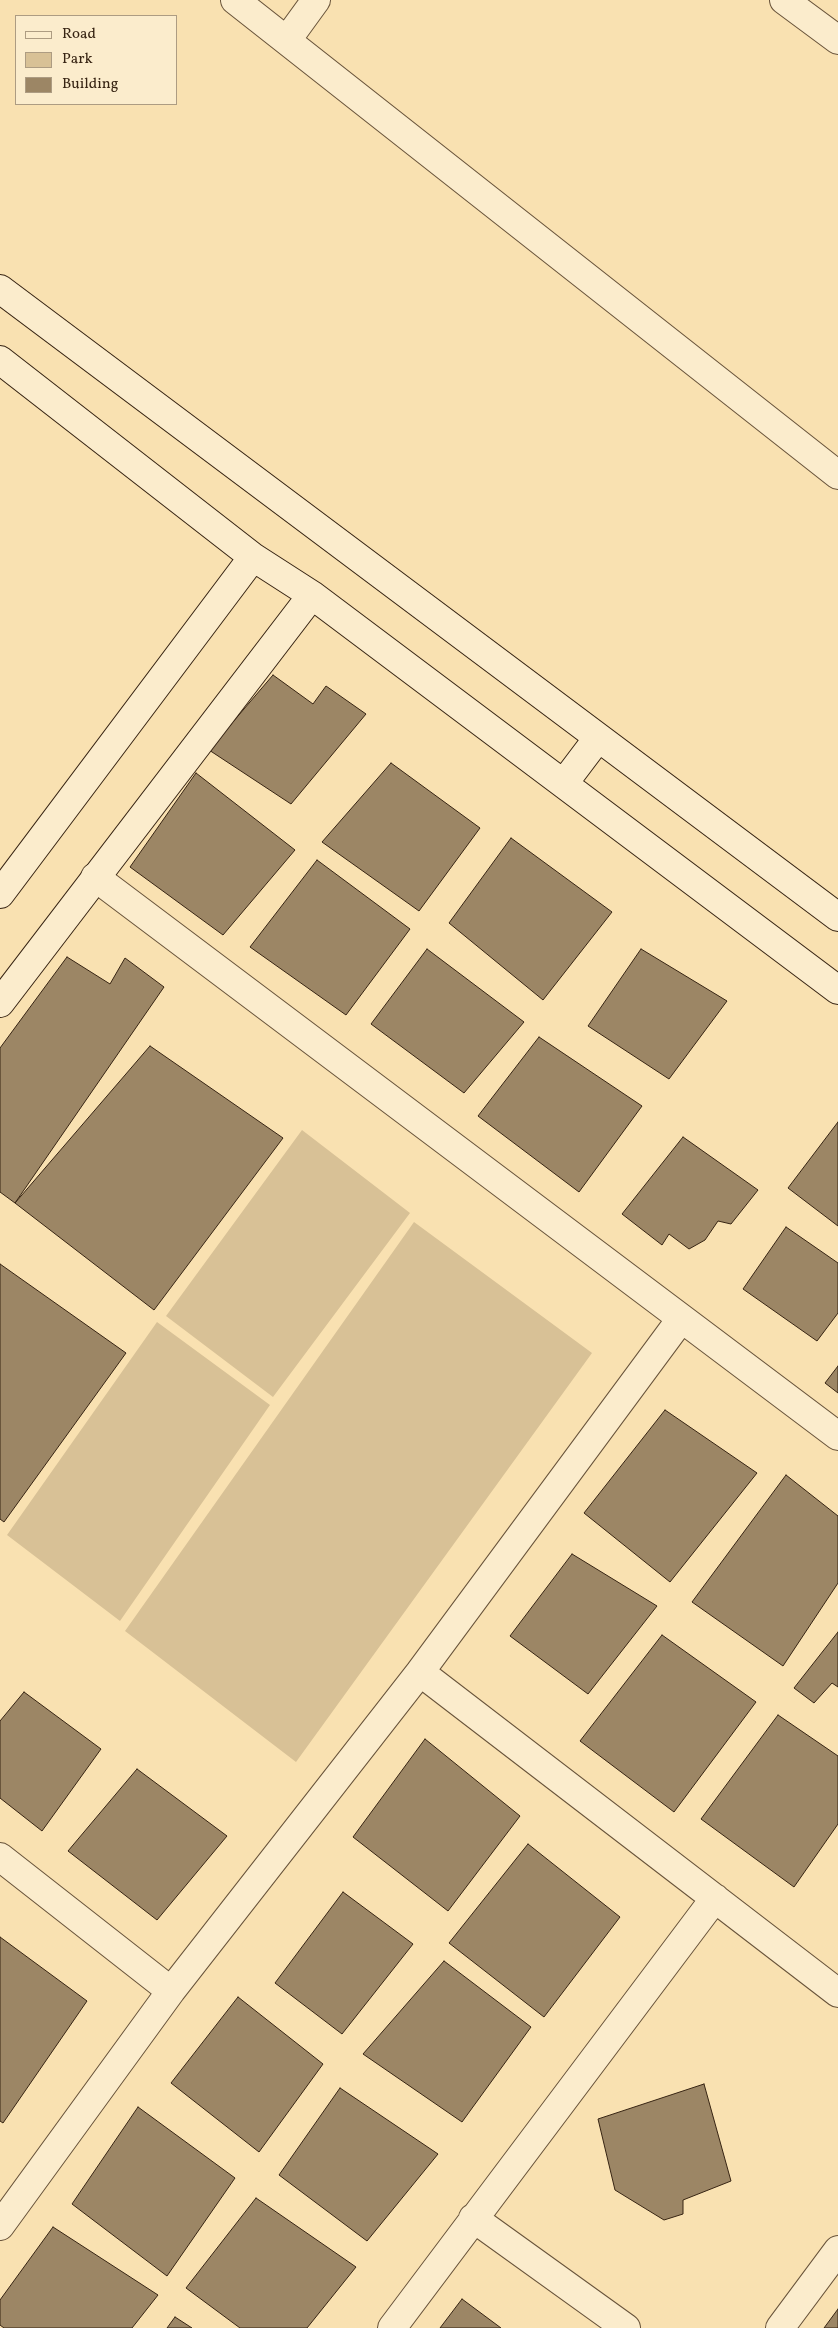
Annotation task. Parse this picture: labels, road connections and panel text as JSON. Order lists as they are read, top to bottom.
{
  "legend": ["Road", "Park", "Building"]
}
